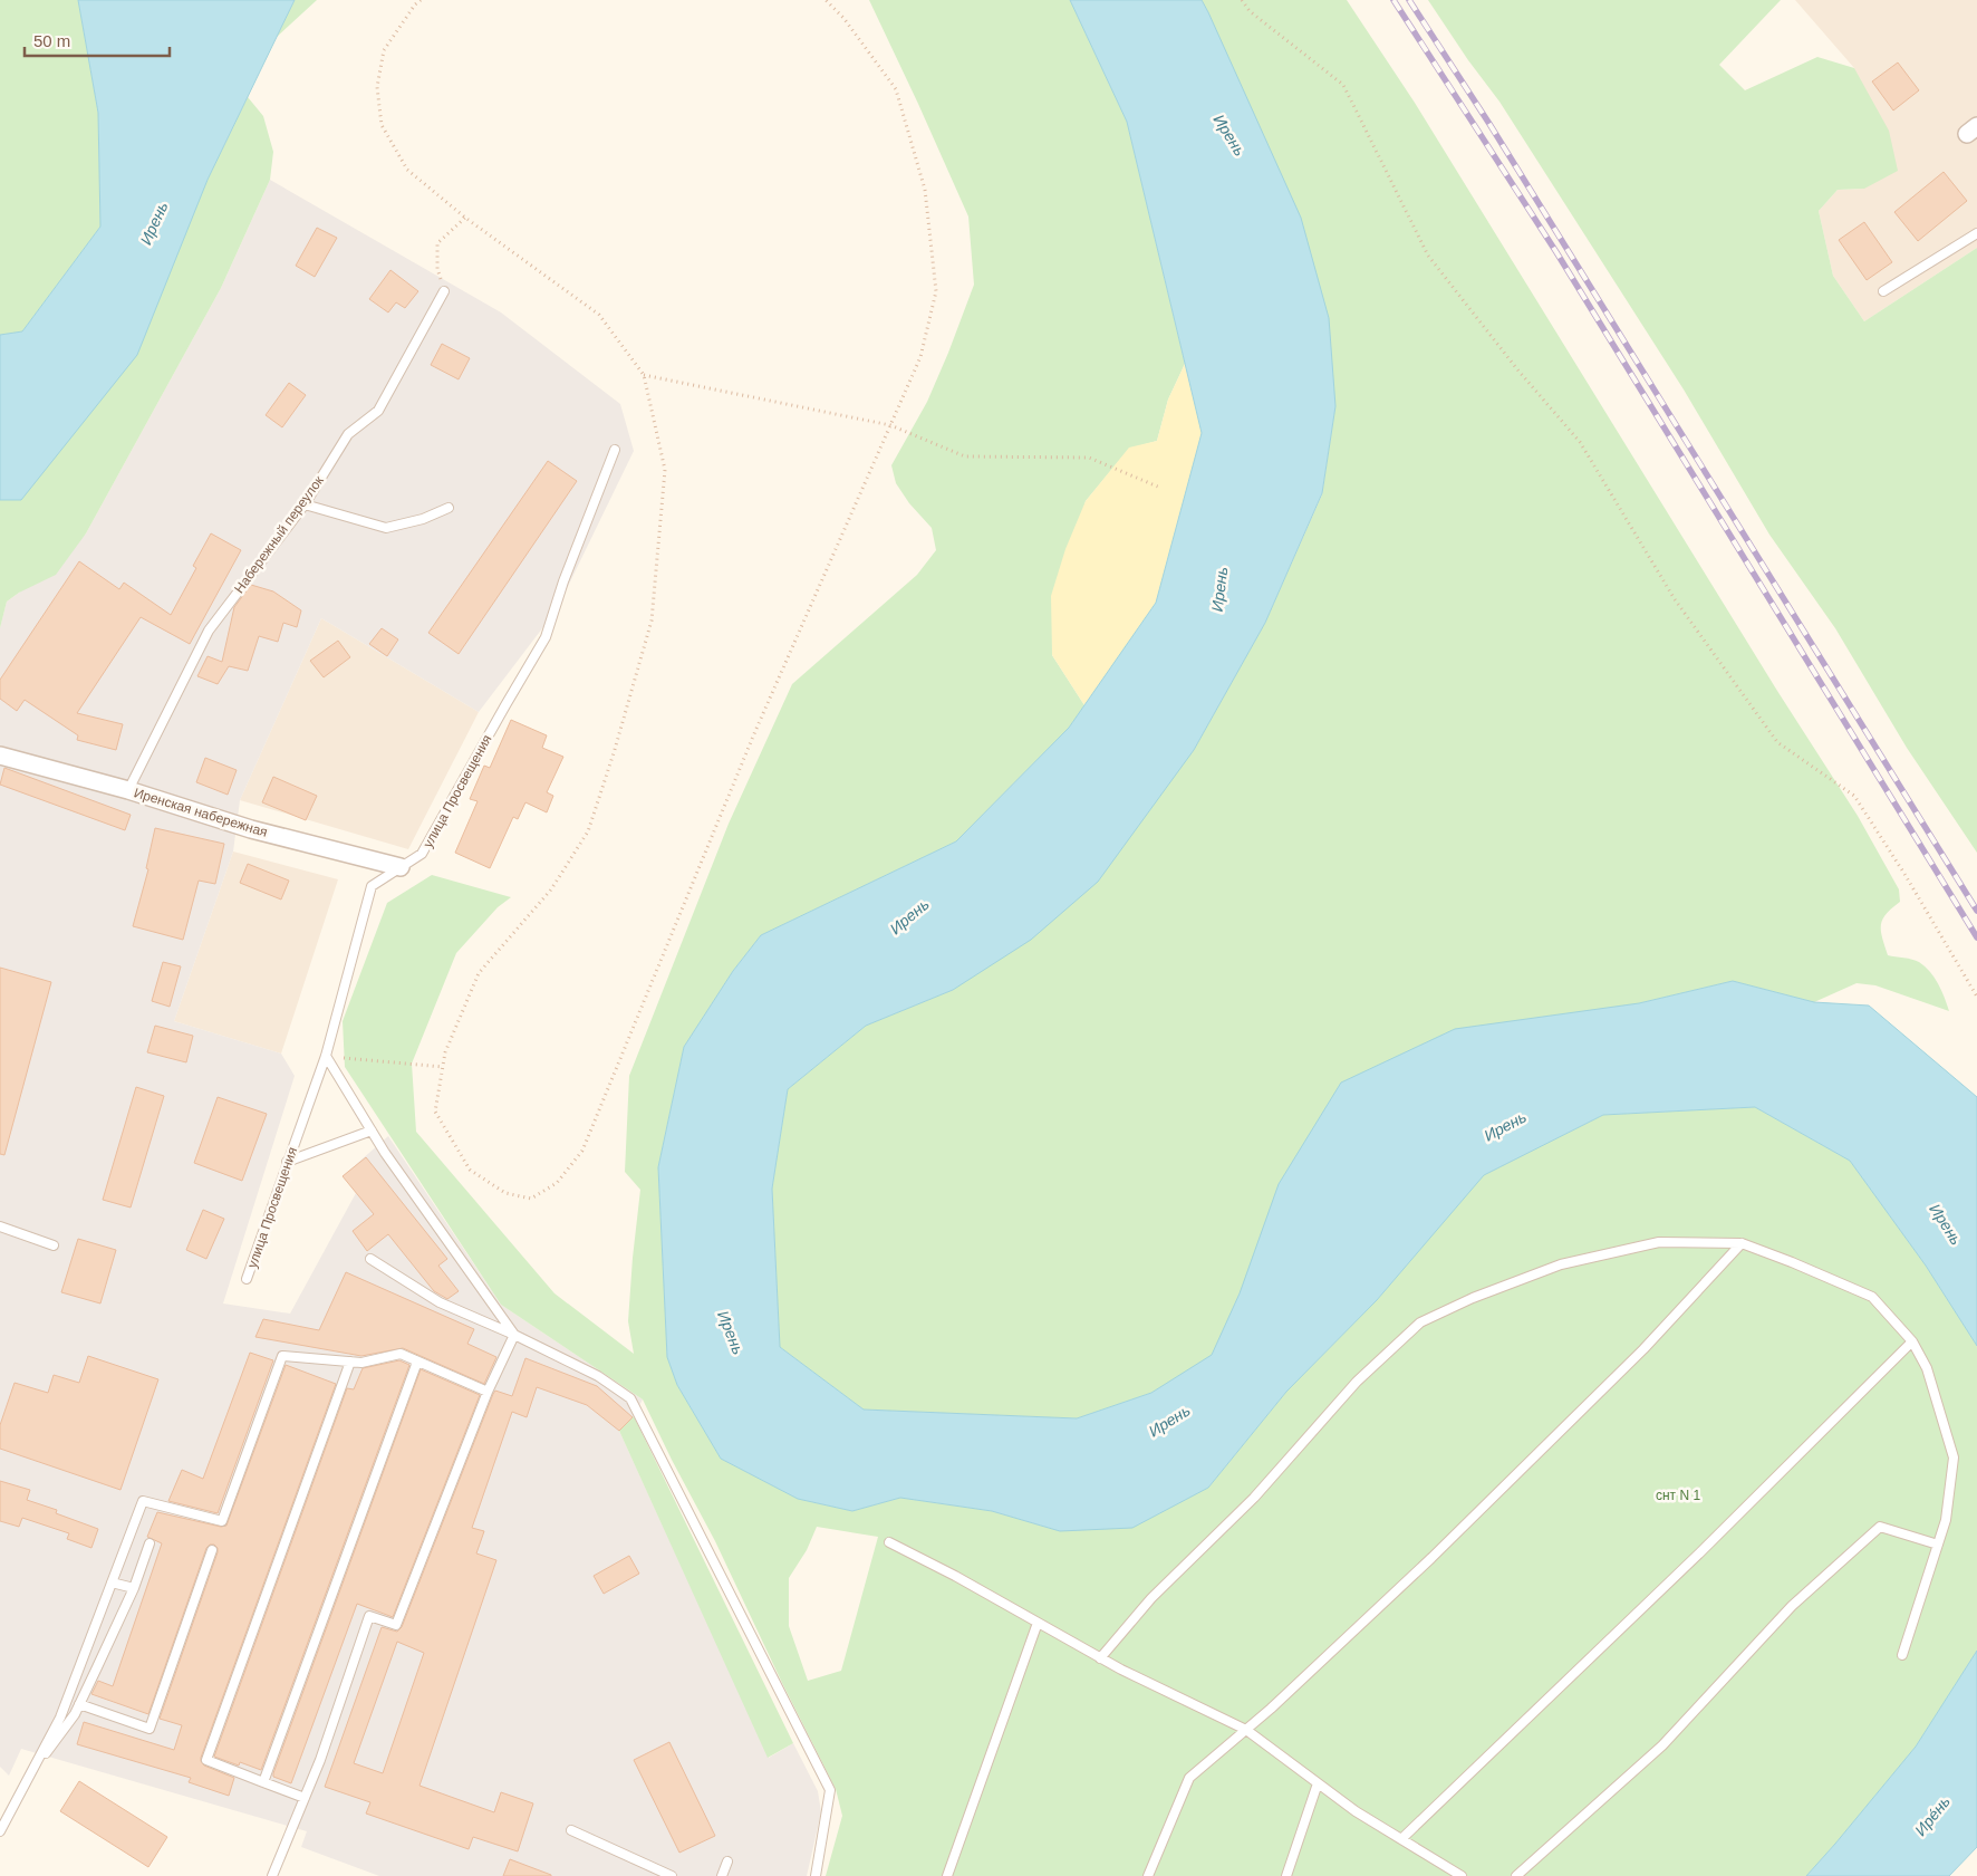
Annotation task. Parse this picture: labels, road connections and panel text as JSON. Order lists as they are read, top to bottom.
{
  "streets": {
    "street": ["Иренская набережная"],
    "lane": ["Набережный переулок", "улица Просвещения"]
  },
  "crossings": [
    ["Набережный переулок", "Иренская набережная"],
    ["улица Просвещения", "Иренская набережная"]
  ],
  "water": ["Ирень", "Ире́нь"],
  "parks": ["снт N 1"],
  "scale_bar": "50 m"
}
